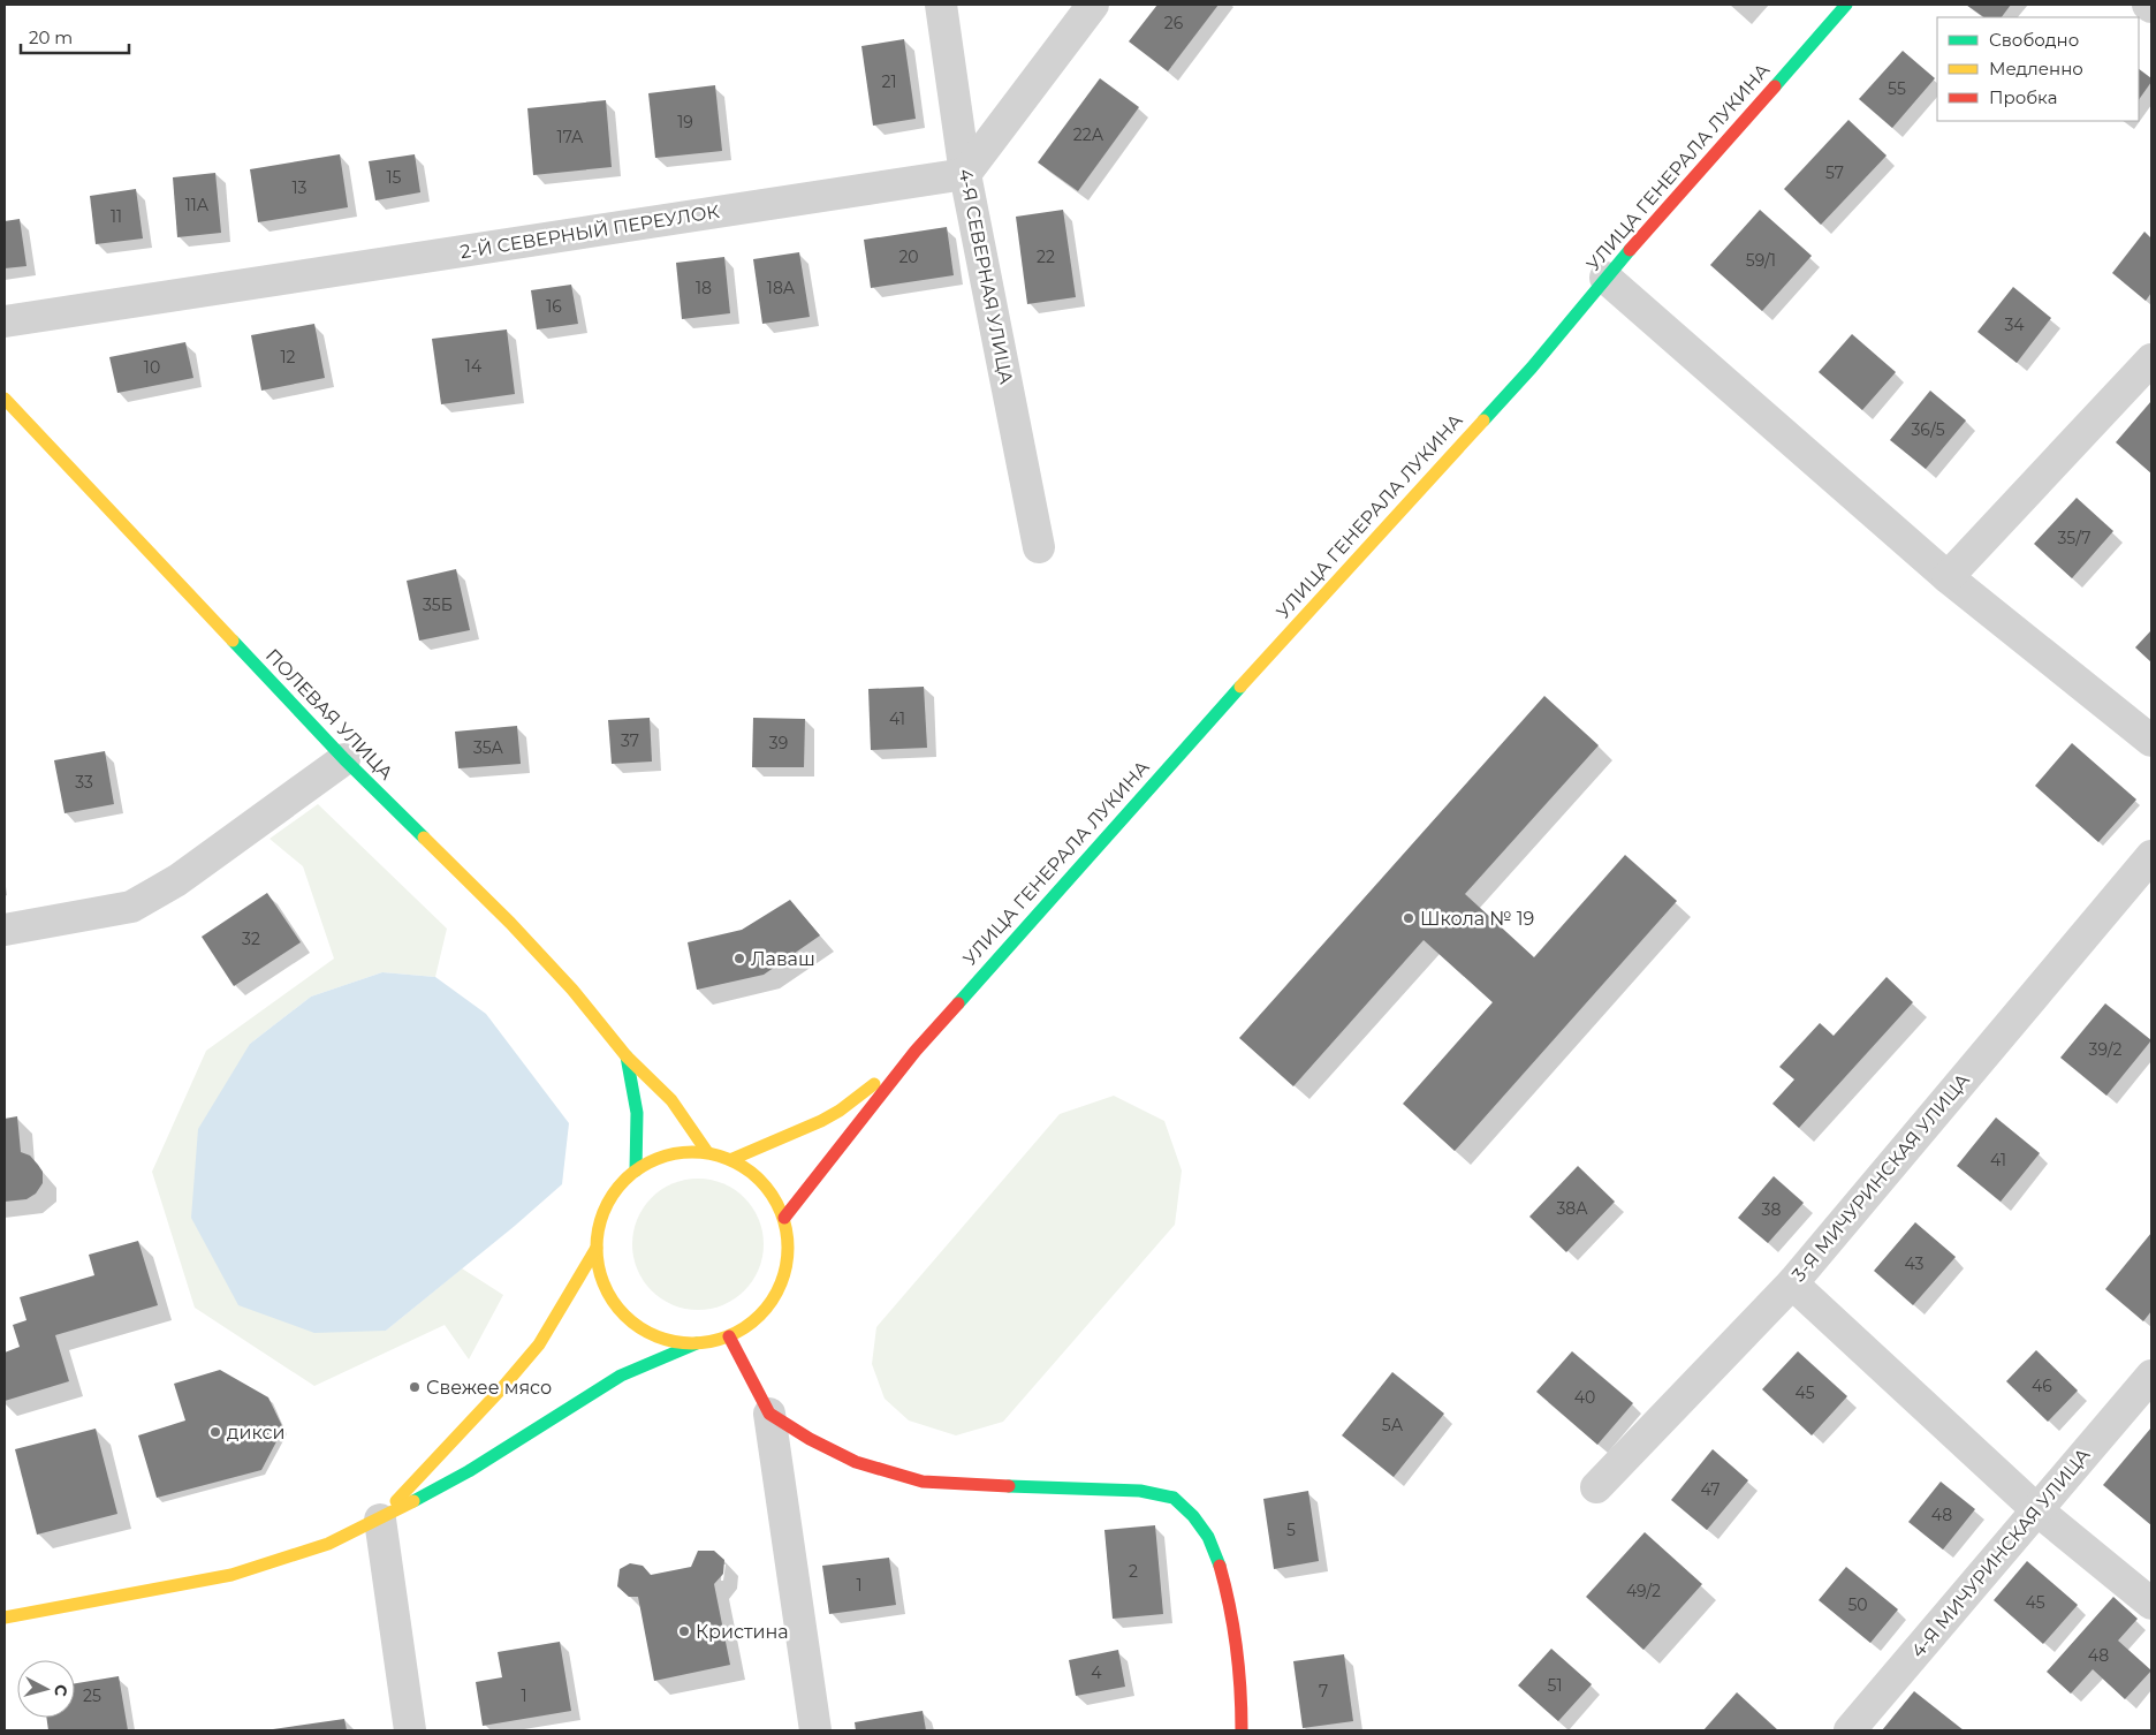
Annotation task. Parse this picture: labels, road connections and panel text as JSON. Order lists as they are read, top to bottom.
{
  "streets": {
    "main road": ["УЛИЦА ГЕНЕРАЛА ЛУКИНА", "ПОЛЕВАЯ УЛИЦА"],
    "street": [
      "2-Й СЕВЕРНЫЙ ПЕРЕУЛОК",
      "4-Я СЕВЕРНАЯ УЛИЦА",
      "3-Я МИЧУРИНСКАЯ УЛИЦА",
      "4-Я МИЧУРИНСКАЯ УЛИЦА"
    ]
  },
  "crossings": [
    ["УЛИЦА ГЕНЕРАЛА ЛУКИНА", "ПОЛЕВАЯ УЛИЦА"],
    ["2-Й СЕВЕРНЫЙ ПЕРЕУЛОК", "4-Я СЕВЕРНАЯ УЛИЦА"]
  ],
  "places": [
    "Школа № 19",
    "Лаваш",
    "Свежее мясо",
    "дикси",
    "Кристина"
  ],
  "house_numbers": [
    "26",
    "21",
    "55",
    "19",
    "22А",
    "17А",
    "57",
    "15",
    "13",
    "11А",
    "11",
    "20",
    "22",
    "59/1",
    "18",
    "18А",
    "16",
    "34",
    "12",
    "14",
    "10",
    "36/5",
    "35/7",
    "35Б",
    "41",
    "37",
    "39",
    "35А",
    "33",
    "32",
    "39/2",
    "41",
    "38А",
    "38",
    "43",
    "46",
    "45",
    "40",
    "5А",
    "47",
    "48",
    "5",
    "2",
    "1",
    "49/2",
    "45",
    "50",
    "48",
    "4",
    "51",
    "7",
    "25",
    "1"
  ],
  "legend": ["Свободно", "Медленно", "Пробка"],
  "scale_bar": "20 m",
  "north": "right"
}
